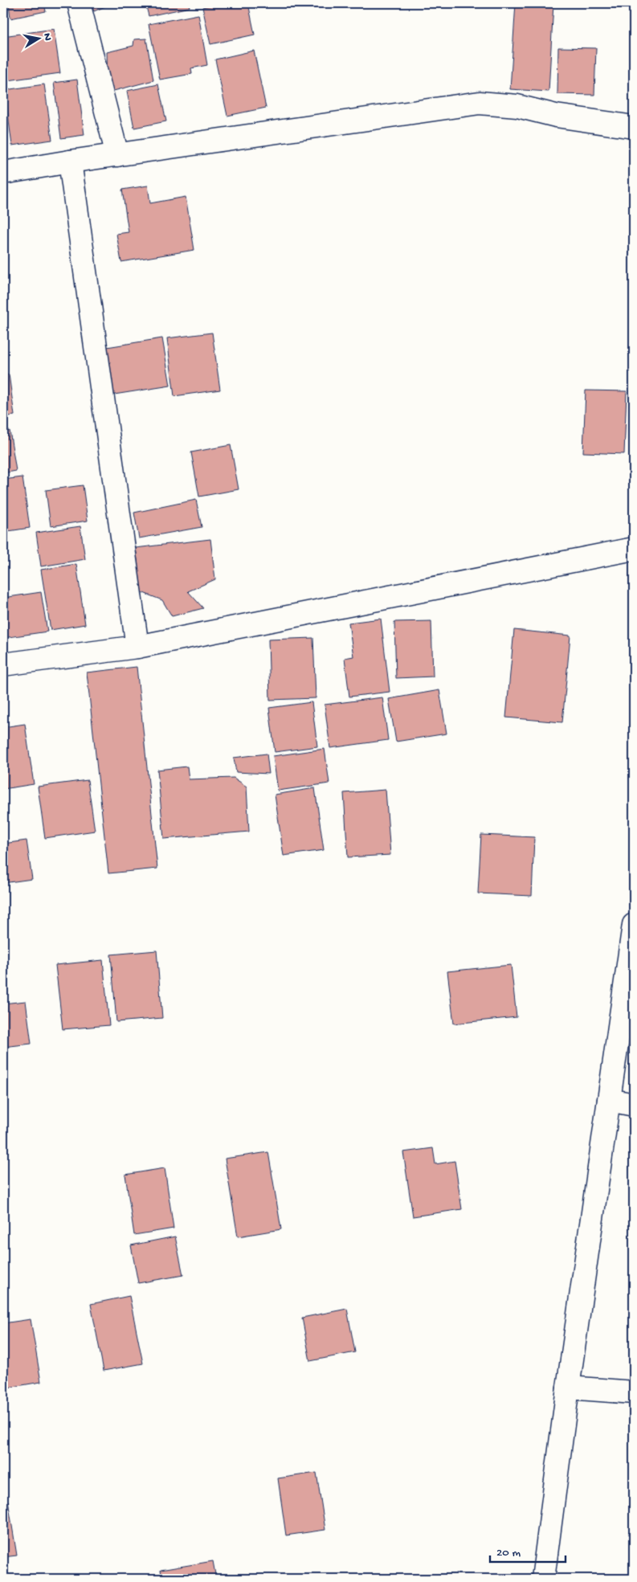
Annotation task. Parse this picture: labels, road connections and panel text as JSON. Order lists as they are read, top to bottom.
{
  "scale_bar": "20 m",
  "north": "right"
}
